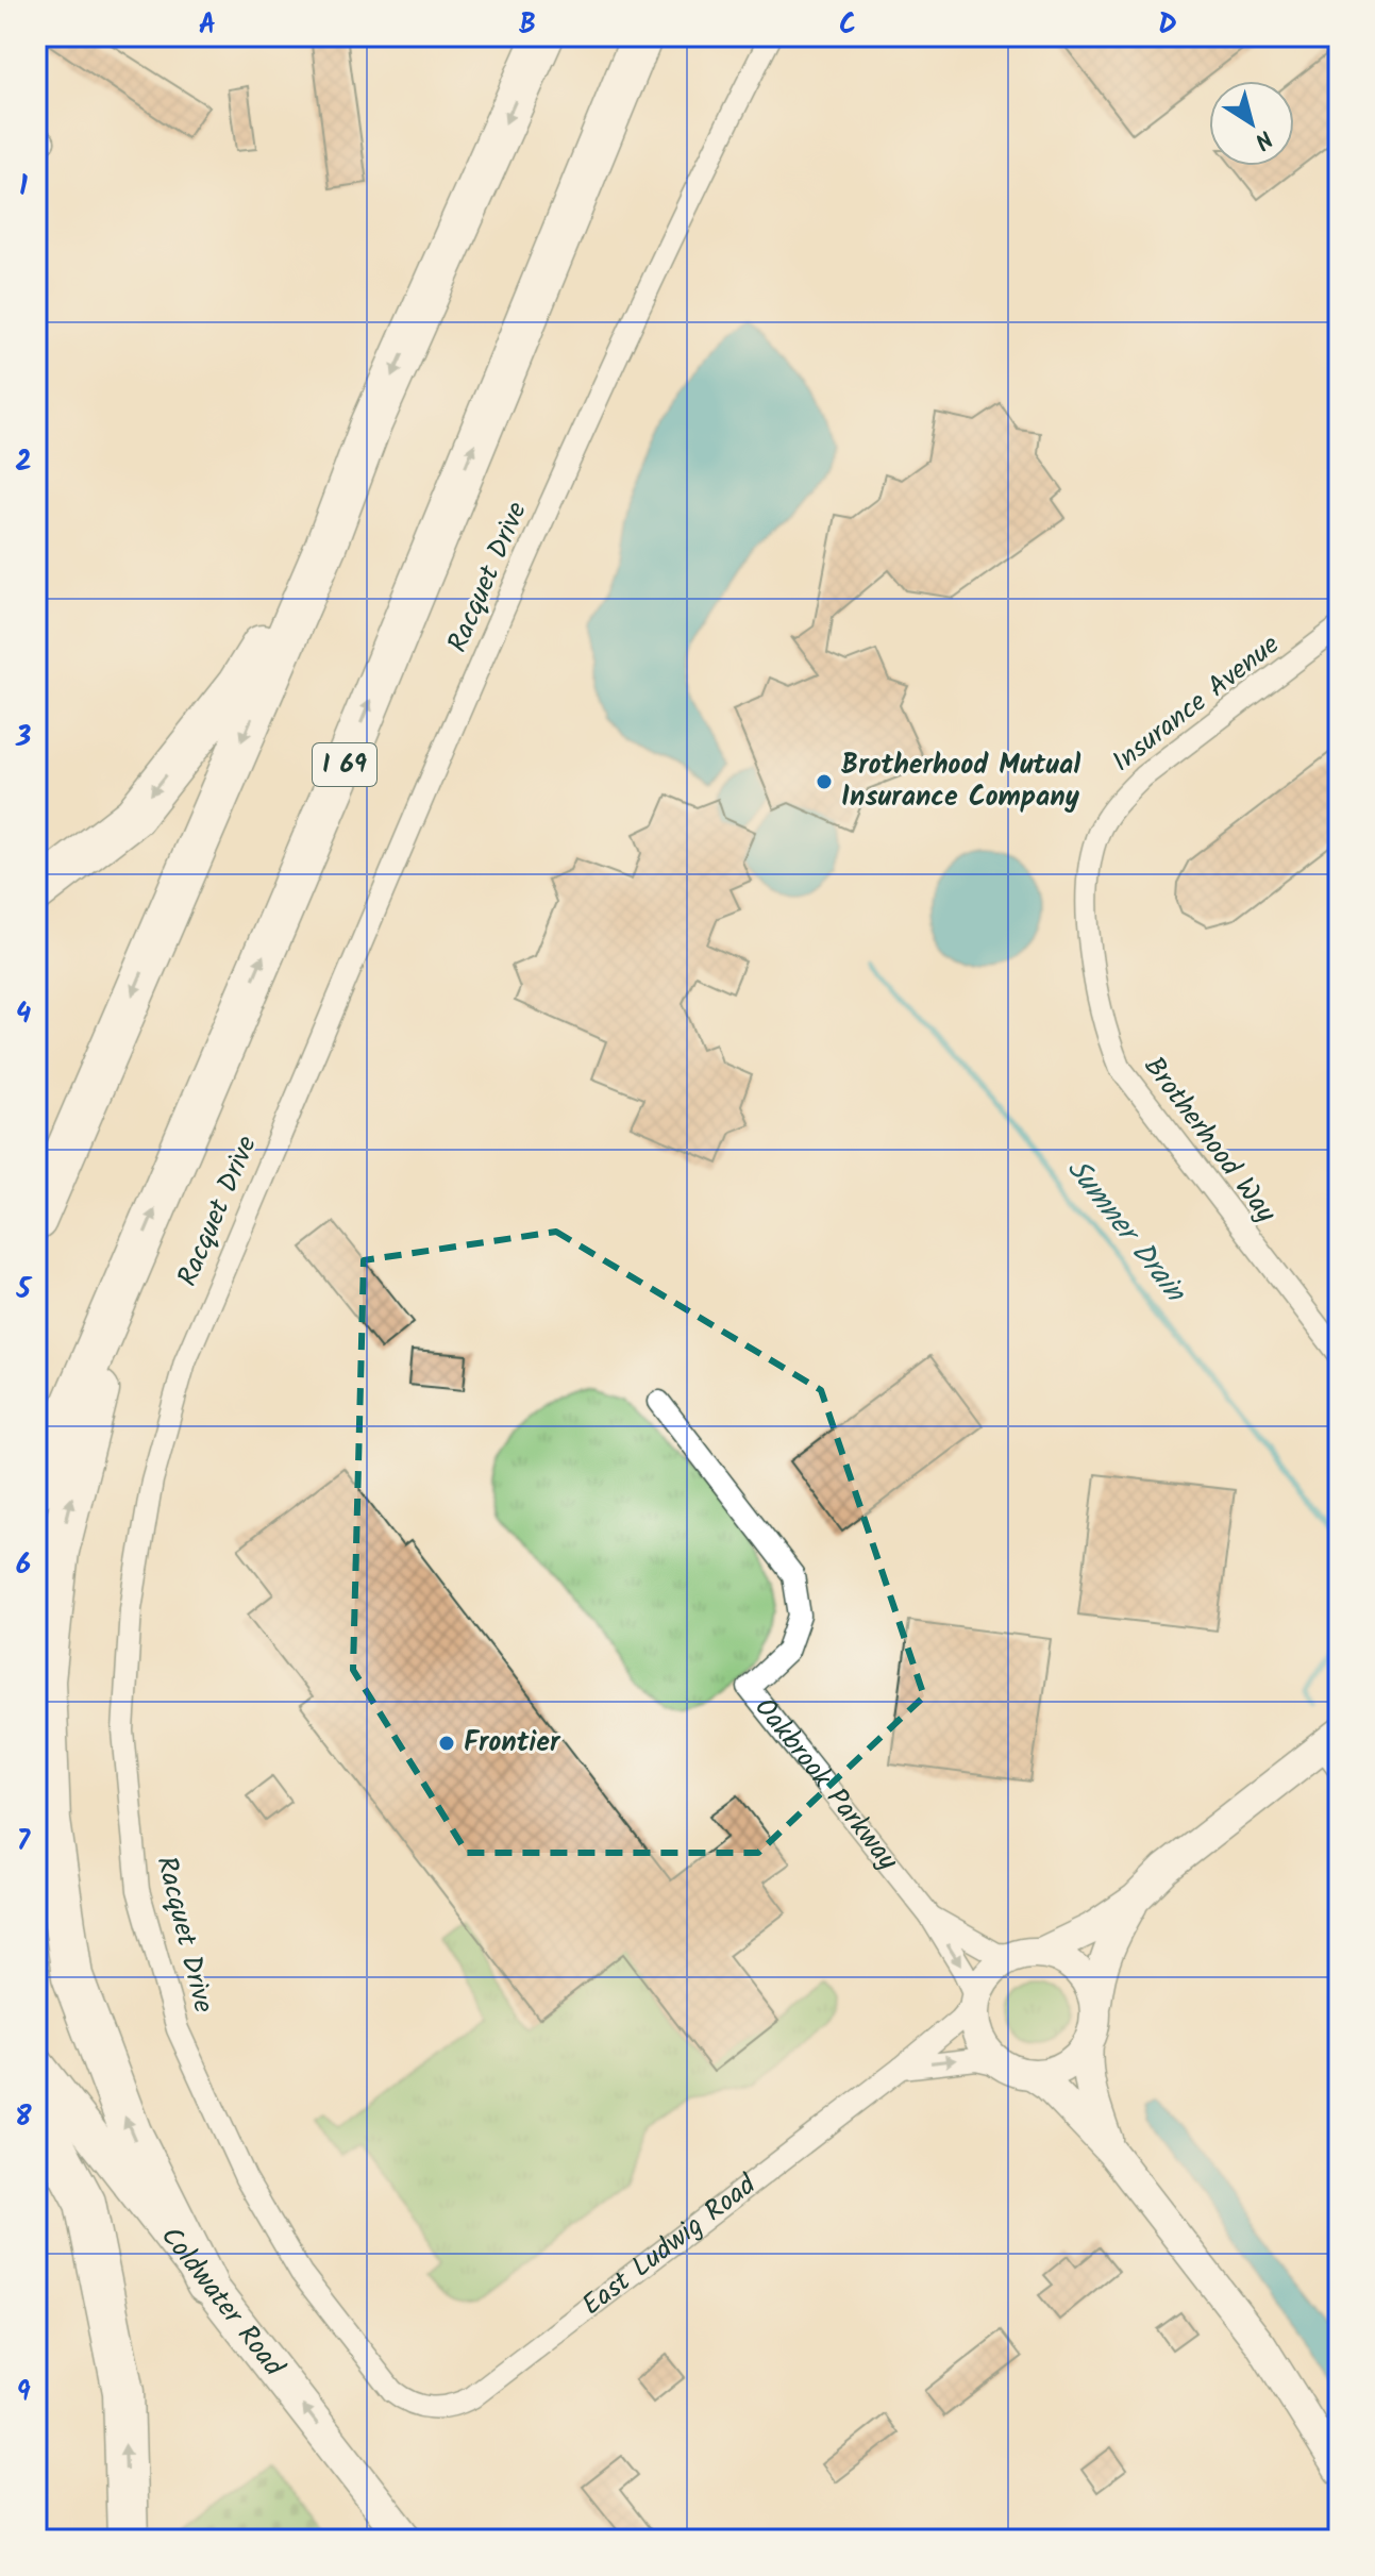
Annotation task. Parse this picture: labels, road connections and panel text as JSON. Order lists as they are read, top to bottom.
{
  "streets": {
    "highway": ["I 69"],
    "main road": ["Coldwater Road"],
    "street": [
      "Racquet Drive",
      "Insurance Avenue",
      "Brotherhood Way",
      "Oakbrook Parkway",
      "East Ludwig Road"
    ]
  },
  "crossings": [
    ["Racquet Drive", "East Ludwig Road"],
    ["Insurance Avenue", "Brotherhood Way"],
    ["Oakbrook Parkway", "East Ludwig Road"]
  ],
  "one_way": ["Coldwater Road"],
  "water": ["Sumner Drain"],
  "places": ["Brotherhood Mutual Insurance Company", "Frontier"],
  "north": "bottom right",
  "grid": {
    "columns": [
      "A",
      "B",
      "C",
      "D"
    ],
    "rows": [
      "1",
      "2",
      "3",
      "4",
      "5",
      "6",
      "7",
      "8",
      "9"
    ]
  }
}
